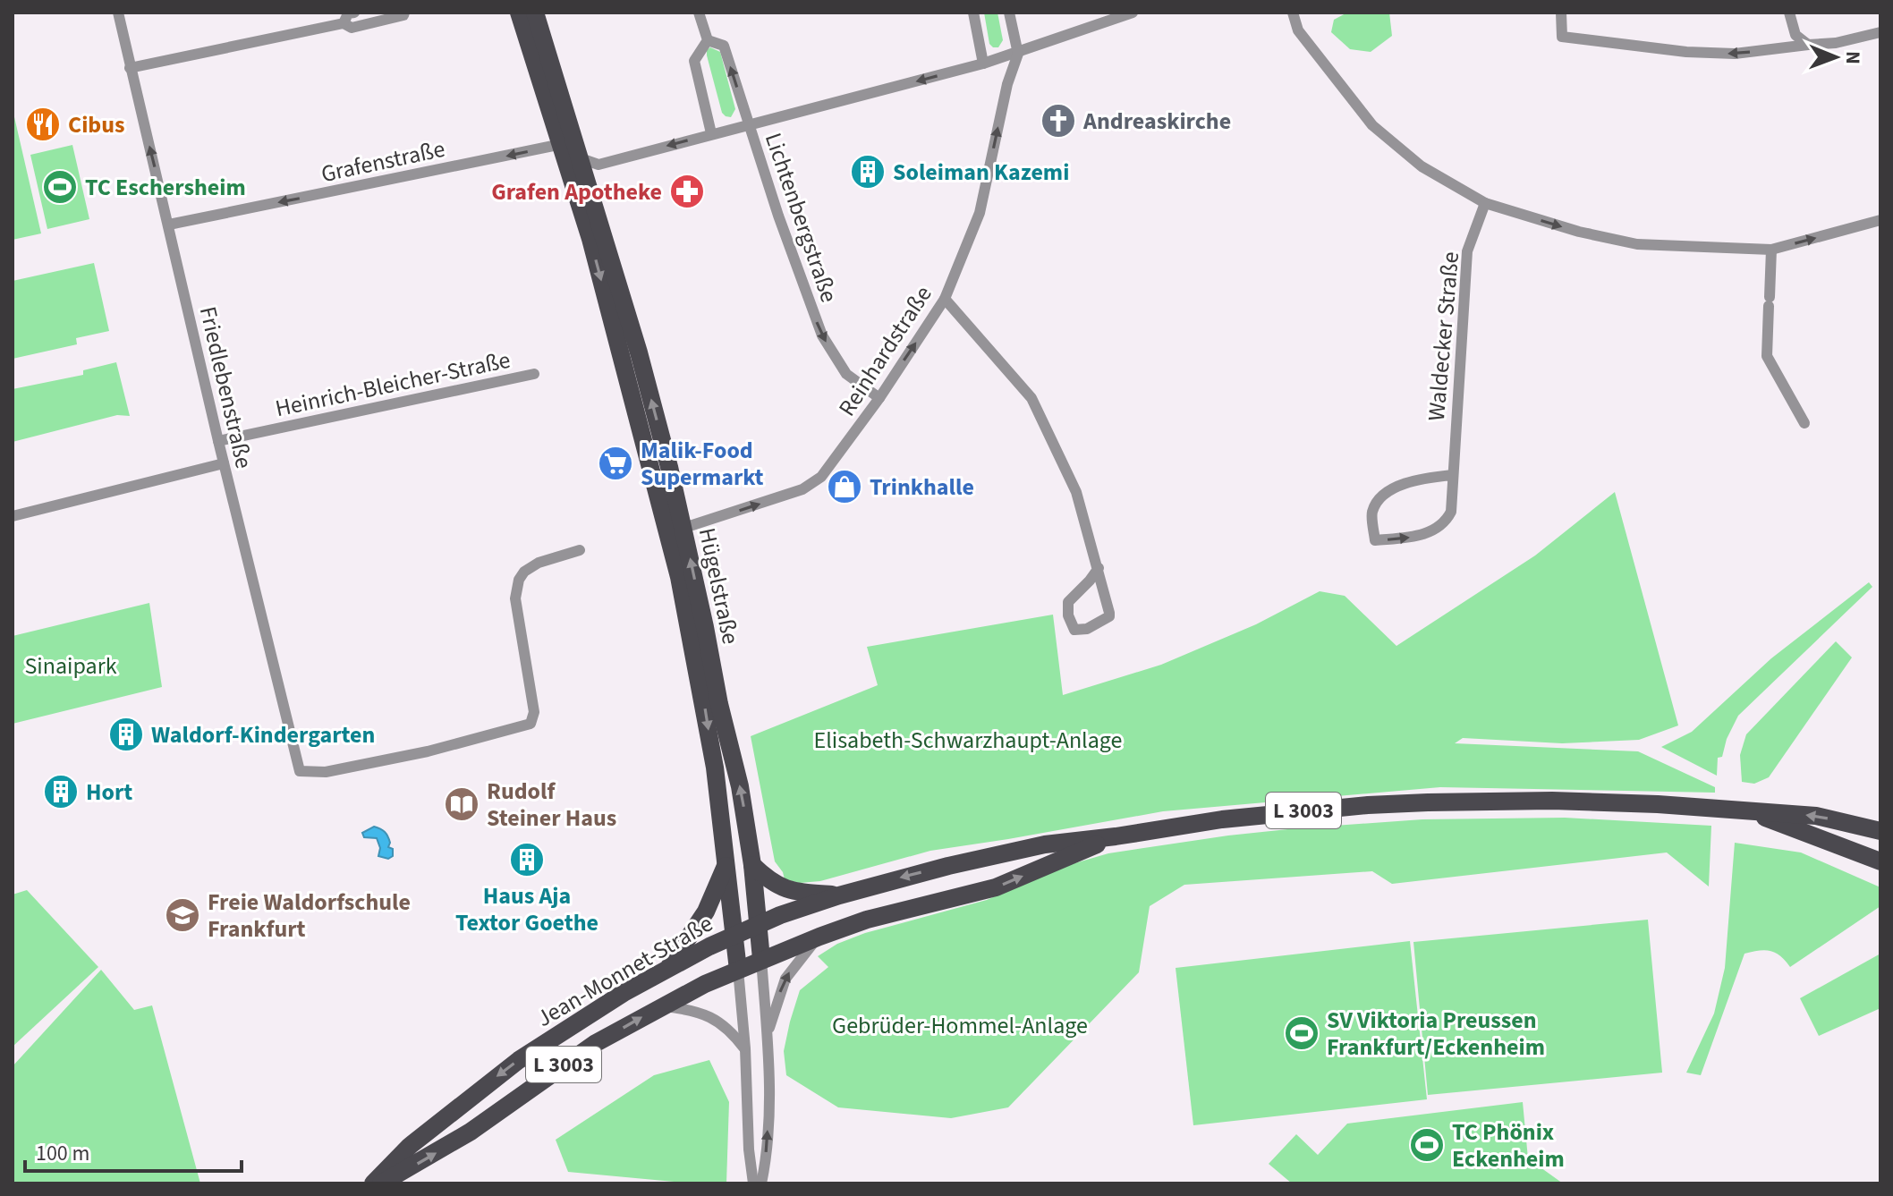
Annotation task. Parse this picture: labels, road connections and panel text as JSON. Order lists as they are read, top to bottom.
{
  "streets": {
    "main road": ["Hügelstraße", "L 3003", "Jean-Monnet-Straße"],
    "street": [
      "Grafenstraße",
      "Lichtenbergstraße",
      "Waldecker Straße",
      "Reinhardstraße",
      "Heinrich-Bleicher-Straße",
      "Friedlebenstraße"
    ]
  },
  "crossings": [
    ["Grafenstraße", "Friedlebenstraße"],
    ["Grafenstraße", "Hügelstraße"],
    ["Lichtenbergstraße", "Reinhardstraße"],
    ["Reinhardstraße", "Hügelstraße"],
    ["Heinrich-Bleicher-Straße", "Friedlebenstraße"],
    ["Hügelstraße", "L 3003"],
    ["Hügelstraße", "Jean-Monnet-Straße"],
    ["L 3003", "Jean-Monnet-Straße"]
  ],
  "one_way": ["Grafenstraße", "Reinhardstraße"],
  "parks": ["Sinaipark", "Elisabeth-Schwarzhaupt-Anlage", "Gebrüder-Hommel-Anlage"],
  "places": {
    "church": ["Andreaskirche"],
    "restaurant": ["Cibus"],
    "building": [
      "Soleiman Kazemi",
      "Waldorf-Kindergarten",
      "Hort",
      "Haus Aja Textor Goethe"
    ],
    "sports": ["TC Eschersheim", "SV Viktoria Preussen Frankfurt/Eckenheim", "TC Phönix Eckenheim"],
    "pharmacy": ["Grafen Apotheke"],
    "supermarket": ["Malik-Food Supermarkt"],
    "shop": ["Trinkhalle"],
    "library": ["Rudolf Steiner Haus"],
    "school or university": ["Freie Waldorfschule Frankfurt"]
  },
  "scale_bar": "100 m",
  "north": "right"
}
